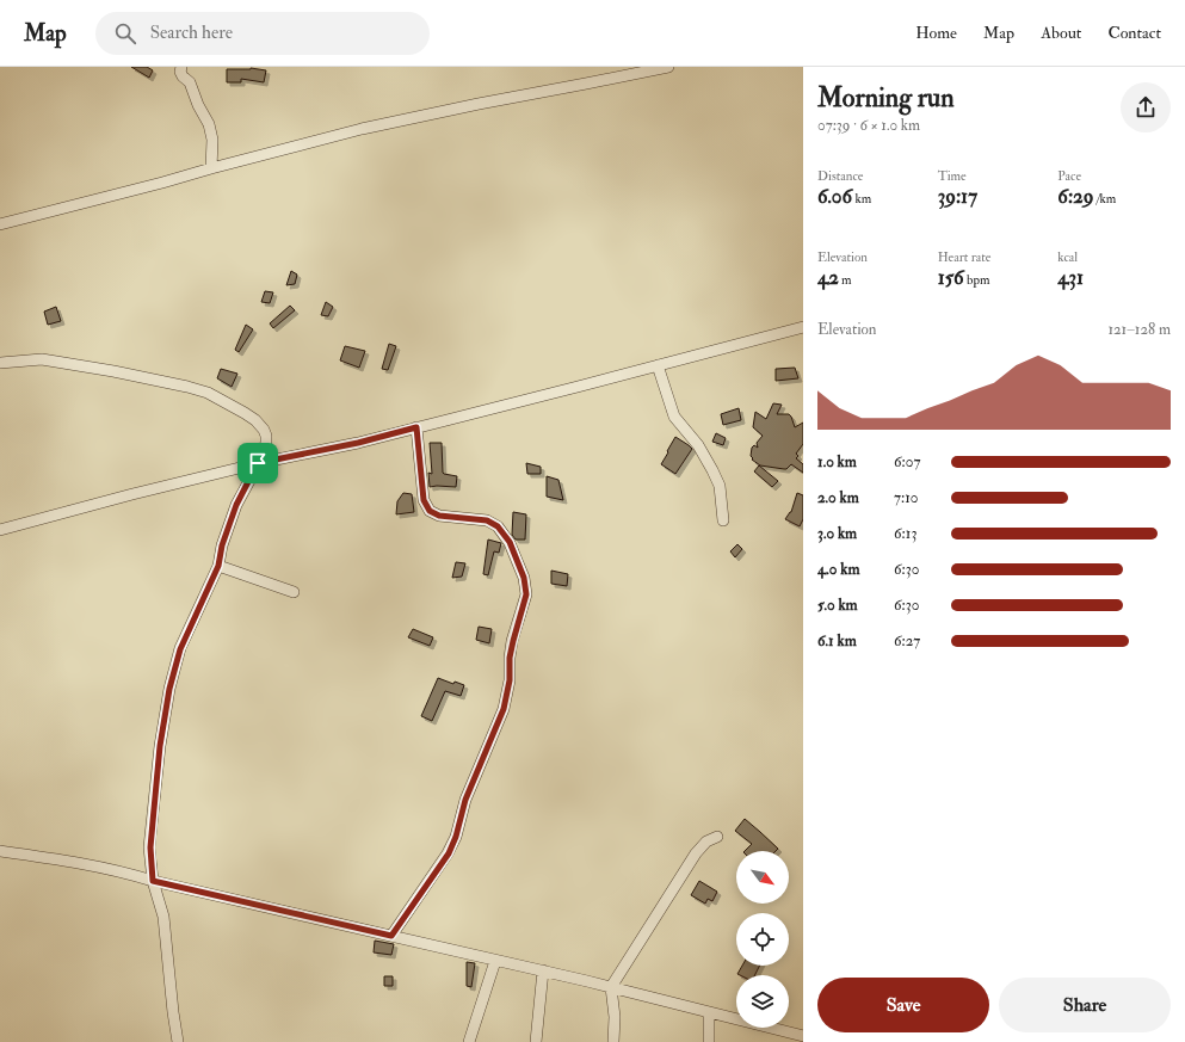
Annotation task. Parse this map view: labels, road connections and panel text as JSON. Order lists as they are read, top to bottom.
{
  "north": "bottom right",
  "page": {
    "header": "Map",
    "search": "Search here",
    "nav": [
      "Home",
      "Map",
      "About",
      "Contact"
    ],
    "heading": ["Morning run", "07:39 · 6 × 1.0 km"],
    "stats": [
      ["Distance", "6.06 km"],
      ["Time", "39:17"],
      ["Pace", "6:29 /km"],
      ["Elevation", "42 m"],
      ["Heart rate", "156 bpm"],
      ["kcal", "431"]
    ],
    "chart": ["Elevation", "121–128 m"],
    "list": [
      {
        "name": "1.0 km",
        "note": "6:07"
      },
      {
        "name": "2.0 km",
        "note": "7:10"
      },
      {
        "name": "3.0 km",
        "note": "6:13"
      },
      {
        "name": "4.0 km",
        "note": "6:30"
      },
      {
        "name": "5.0 km",
        "note": "6:30"
      },
      {
        "name": "6.1 km",
        "note": "6:27"
      }
    ],
    "buttons": ["Save", "Share"]
  }
}
